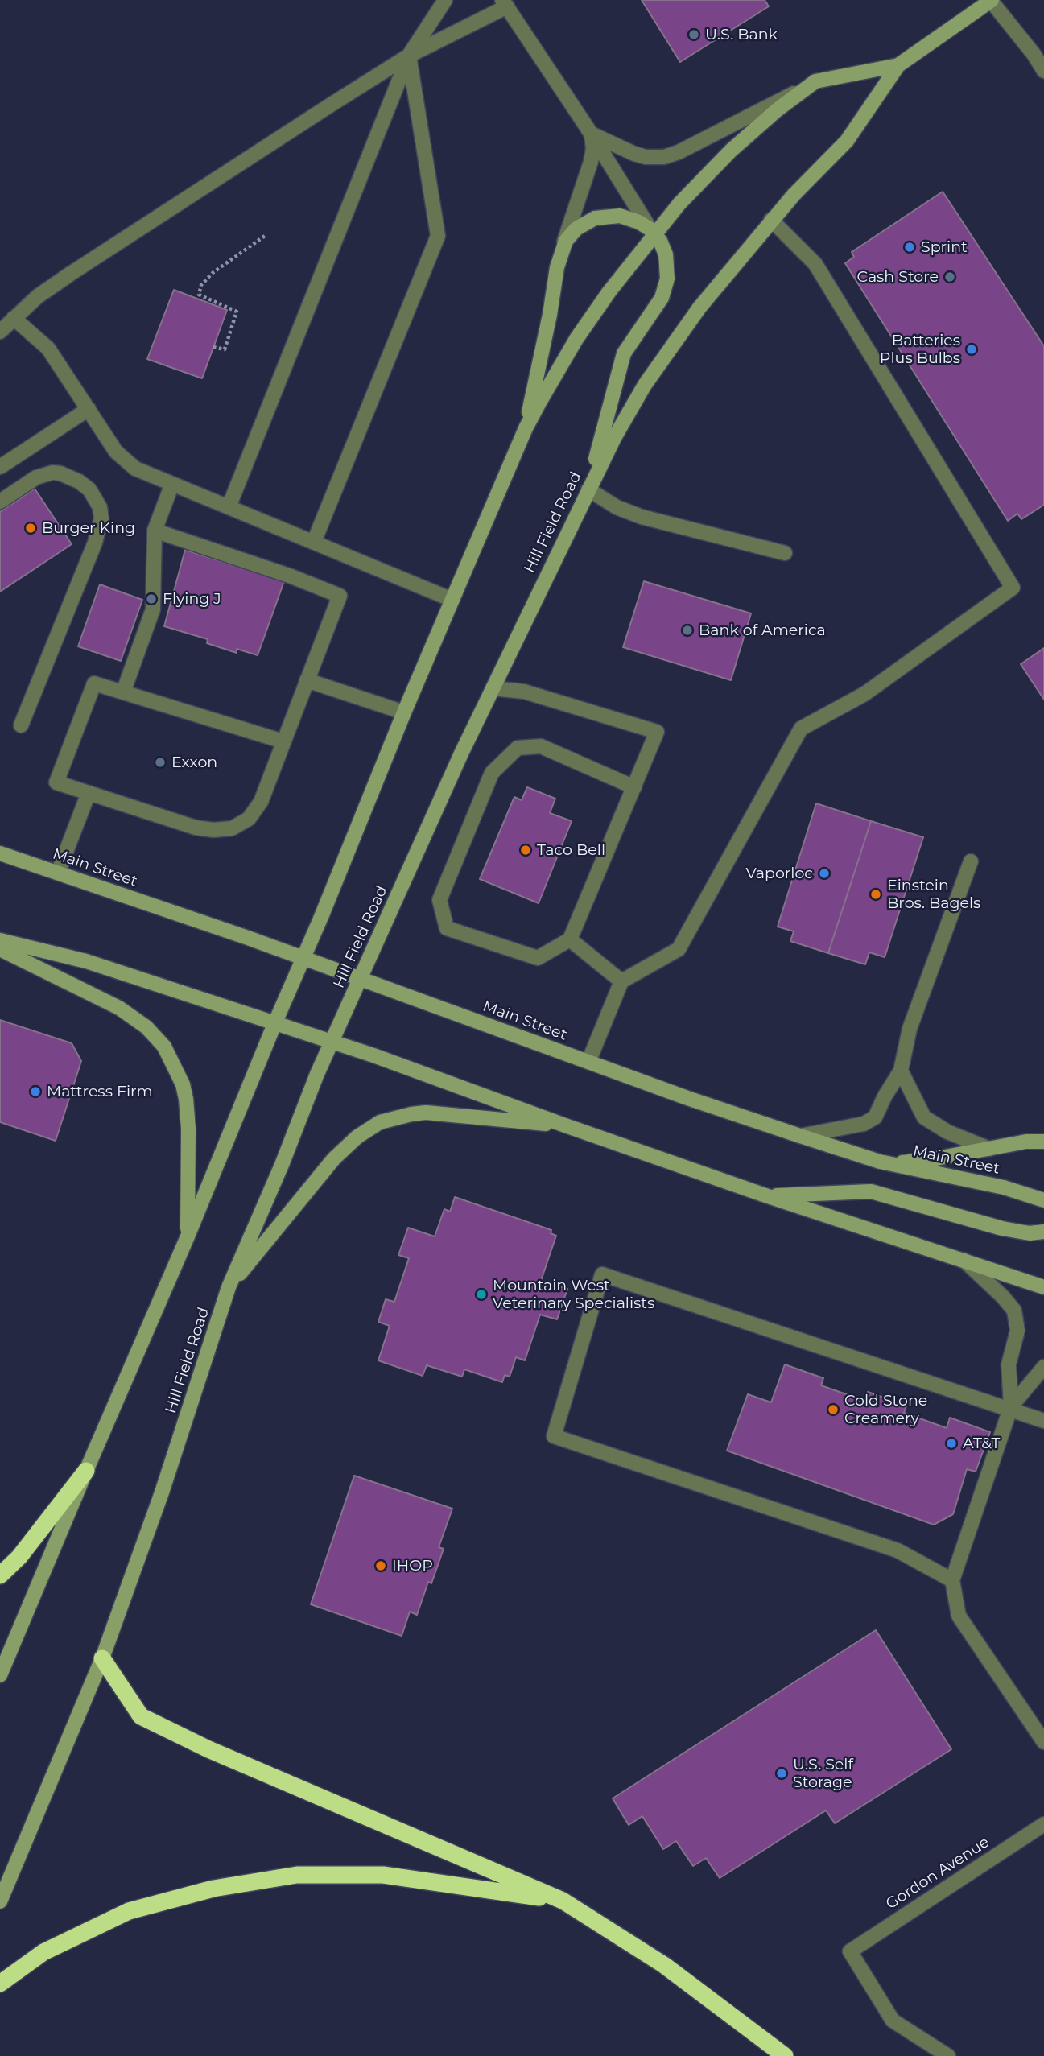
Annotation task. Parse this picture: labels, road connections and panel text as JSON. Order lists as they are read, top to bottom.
{
  "streets": {
    "main road": ["Hill Field Road", "Main Street"],
    "street": ["Gordon Avenue"]
  },
  "crossings": [
    ["Hill Field Road", "Main Street"]
  ],
  "places": [
    "U.S. Bank",
    "Sprint",
    "Cash Store",
    "Batteries Plus Bulbs",
    "Burger King",
    "Flying J",
    "Bank of America",
    "Exxon",
    "Taco Bell",
    "Vaporloc",
    "Einstein Bros. Bagels",
    "Mattress Firm",
    "Mountain West Veterinary Specialists",
    "Cold Stone Creamery",
    "AT&T",
    "IHOP",
    "U.S. Self Storage"
  ]
}
